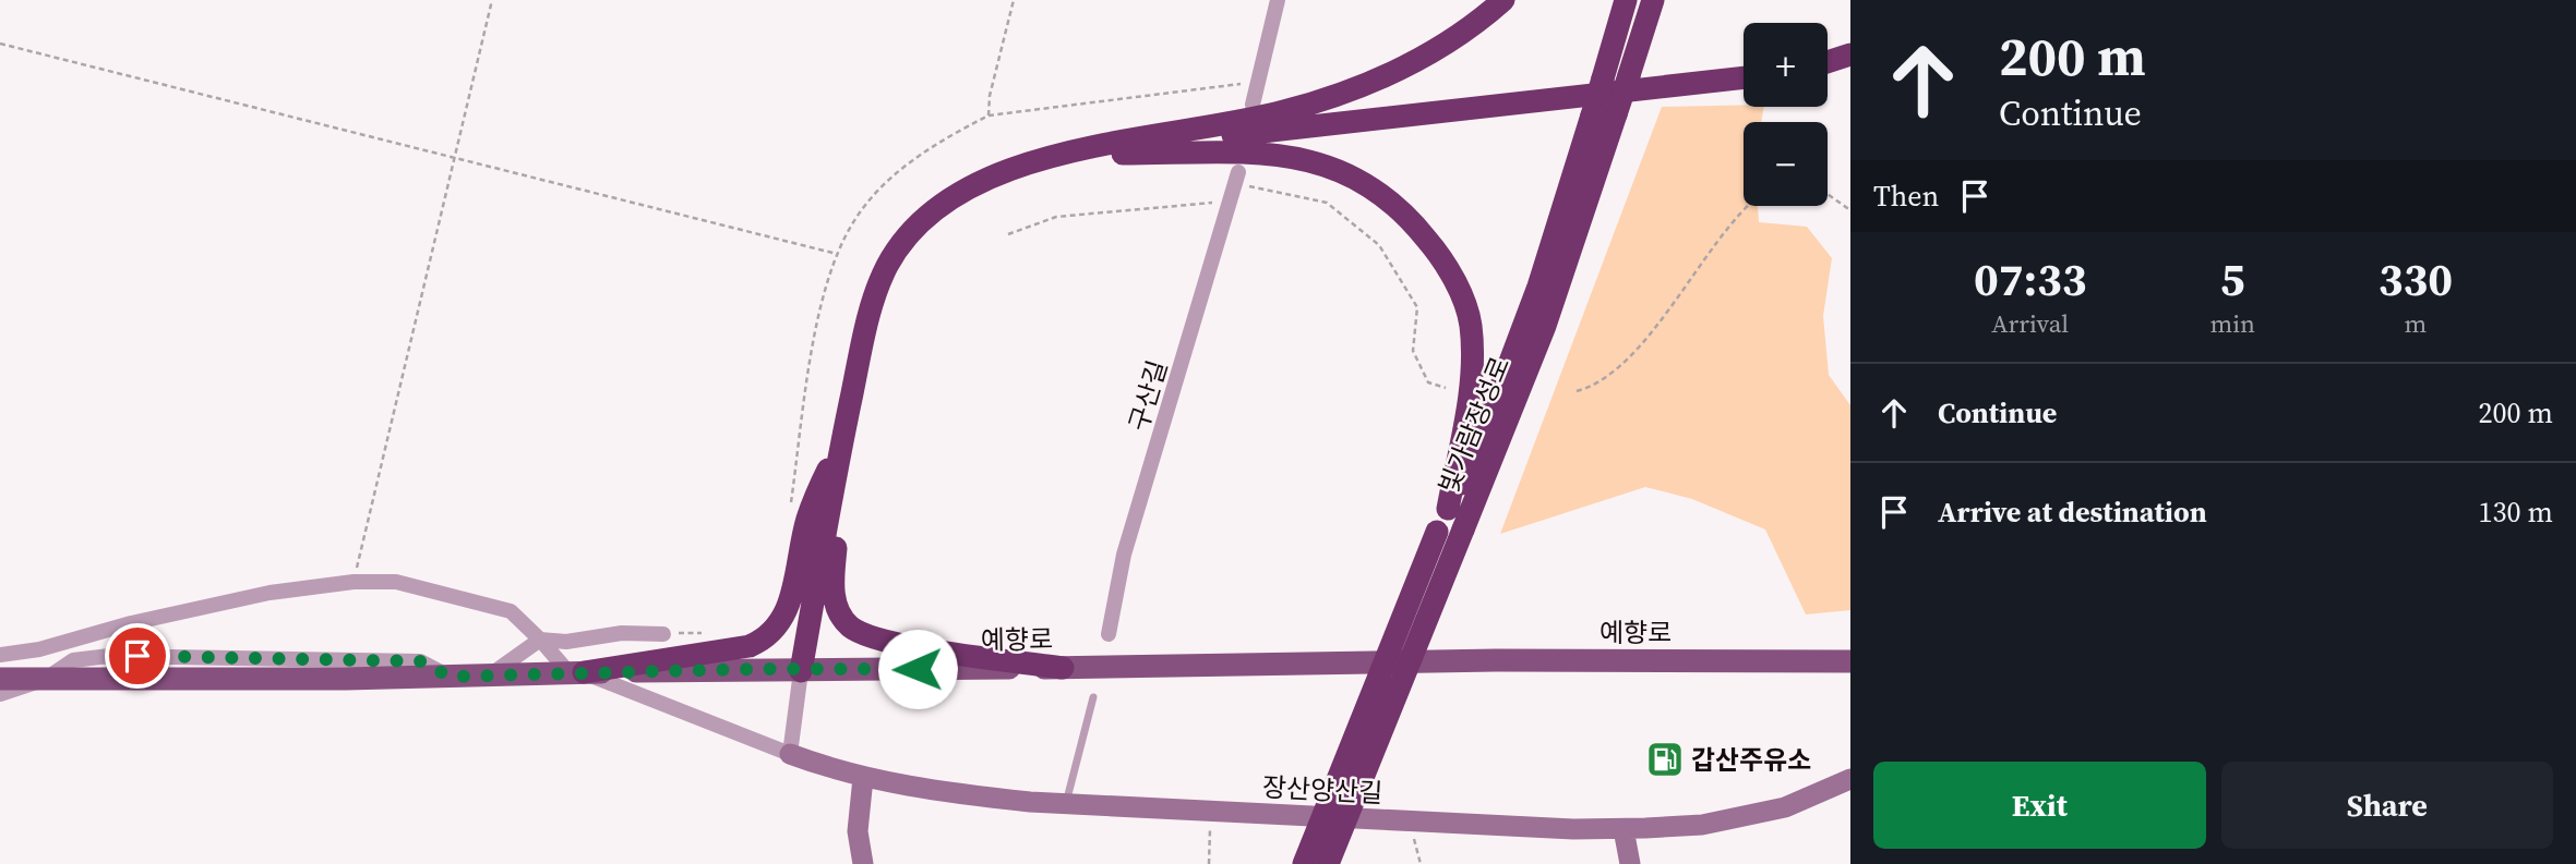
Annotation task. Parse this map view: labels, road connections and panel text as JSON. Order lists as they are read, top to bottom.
{
  "streets": {
    "highway": ["빛가람장성로"],
    "main road": ["예향로"],
    "street": ["구산길", "장산양산길"]
  },
  "places": {
    "fuel station": ["갑산주유소"]
  },
  "page": {
    "turn": ["200 m", "Continue"],
    "map_buttons": ["+", "−"],
    "then": "Then",
    "eta": [
      "07:33",
      "Arrival",
      "5",
      "min",
      "330",
      "m"
    ],
    "list": [
      {
        "name": "Continue",
        "value": "200 m"
      },
      {
        "name": "Arrive at destination",
        "value": "130 m"
      }
    ],
    "buttons": ["Exit", "Share"]
  }
}
